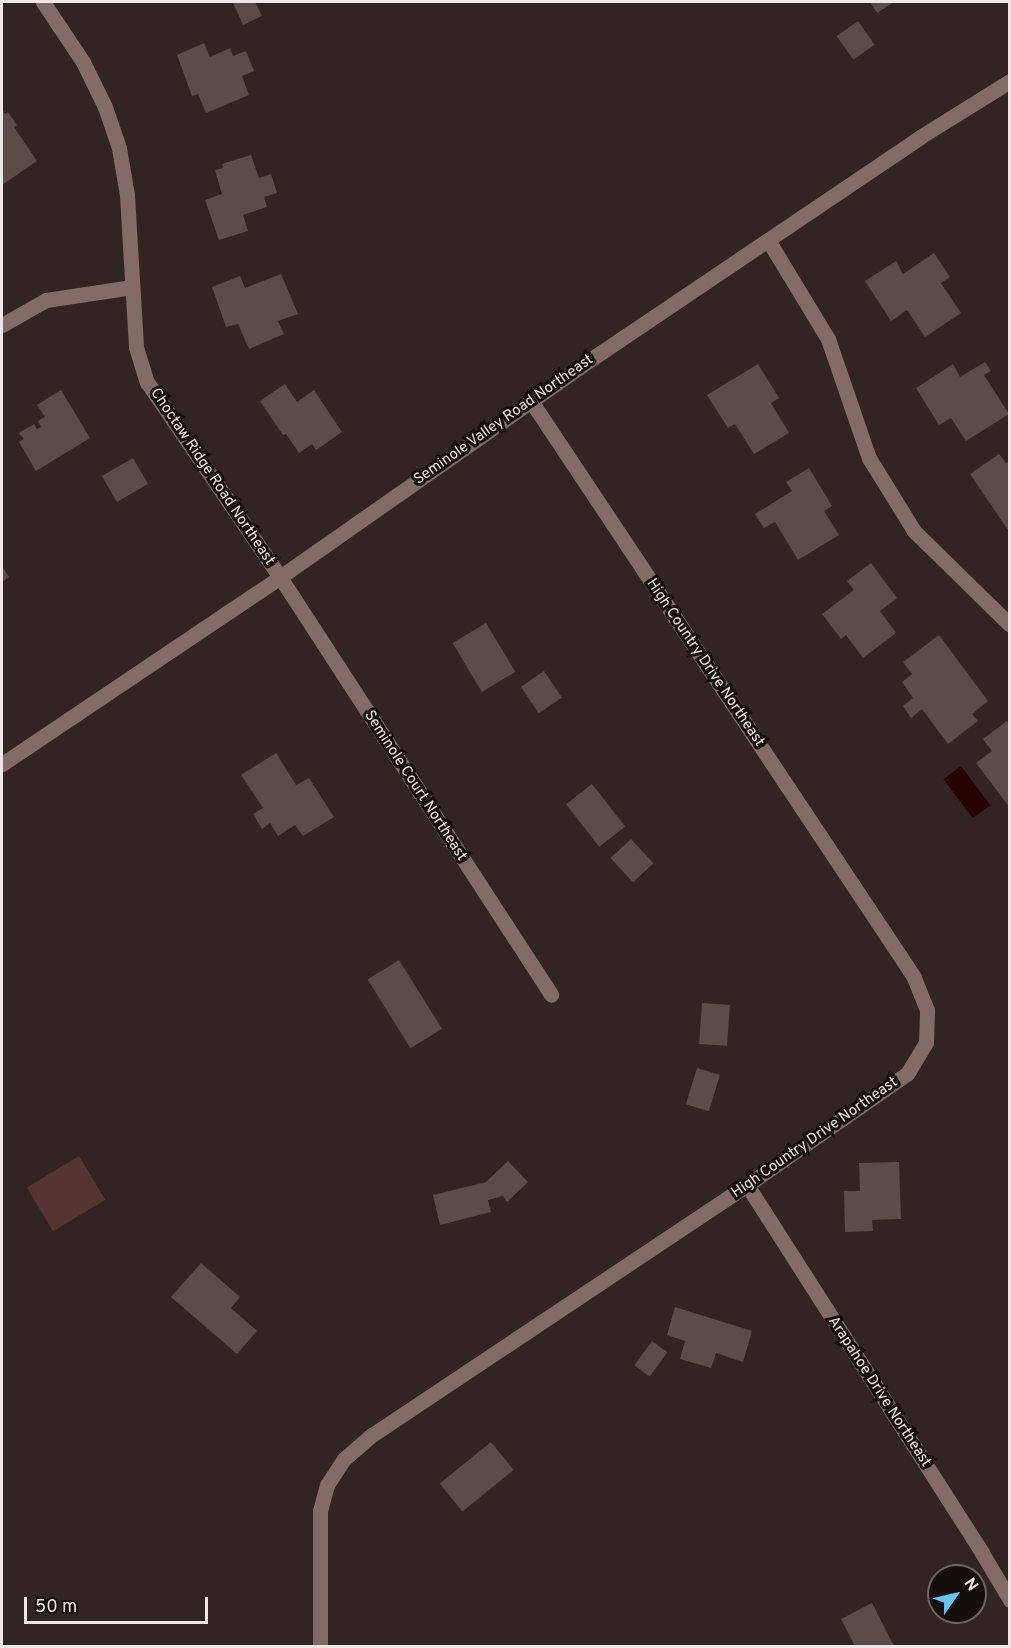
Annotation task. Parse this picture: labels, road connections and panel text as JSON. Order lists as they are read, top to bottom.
{
  "streets": {
    "street": [
      "Seminole Valley Road Northeast",
      "Choctaw Ridge Road Northeast",
      "High Country Drive Northeast",
      "Seminole Court Northeast",
      "Arapahoe Drive Northeast"
    ]
  },
  "crossings": [
    ["Seminole Valley Road Northeast", "Choctaw Ridge Road Northeast"],
    ["Seminole Valley Road Northeast", "High Country Drive Northeast"],
    ["Seminole Valley Road Northeast", "Seminole Court Northeast"],
    ["Choctaw Ridge Road Northeast", "Seminole Court Northeast"],
    ["High Country Drive Northeast", "Arapahoe Drive Northeast"]
  ],
  "scale_bar": "50 m",
  "north": "top right"
}
